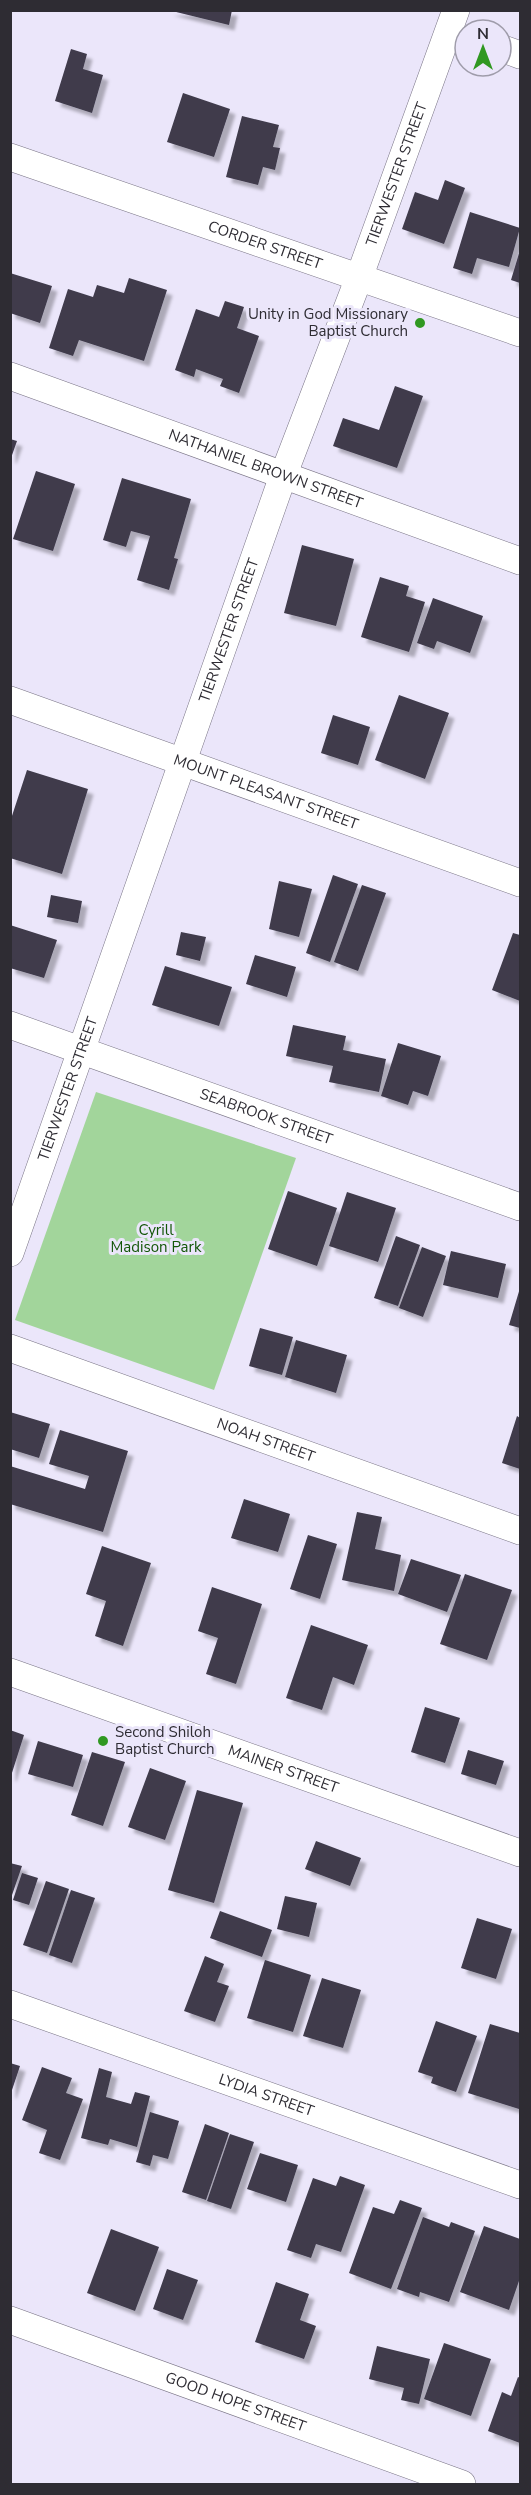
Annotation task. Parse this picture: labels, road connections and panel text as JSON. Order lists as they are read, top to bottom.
{
  "streets": {
    "street": [
      "TIERWESTER STREET",
      "CORDER STREET",
      "NATHANIEL BROWN STREET",
      "MOUNT PLEASANT STREET",
      "SEABROOK STREET",
      "NOAH STREET",
      "MAINER STREET",
      "LYDIA STREET",
      "GOOD HOPE STREET"
    ]
  },
  "crossings": [
    ["TIERWESTER STREET", "CORDER STREET"],
    ["TIERWESTER STREET", "NATHANIEL BROWN STREET"],
    ["TIERWESTER STREET", "MOUNT PLEASANT STREET"],
    ["TIERWESTER STREET", "SEABROOK STREET"]
  ],
  "parks": ["Cyrill Madison Park"],
  "places": ["Unity in God Missionary Baptist Church", "Second Shiloh Baptist Church"],
  "north": "top"
}
